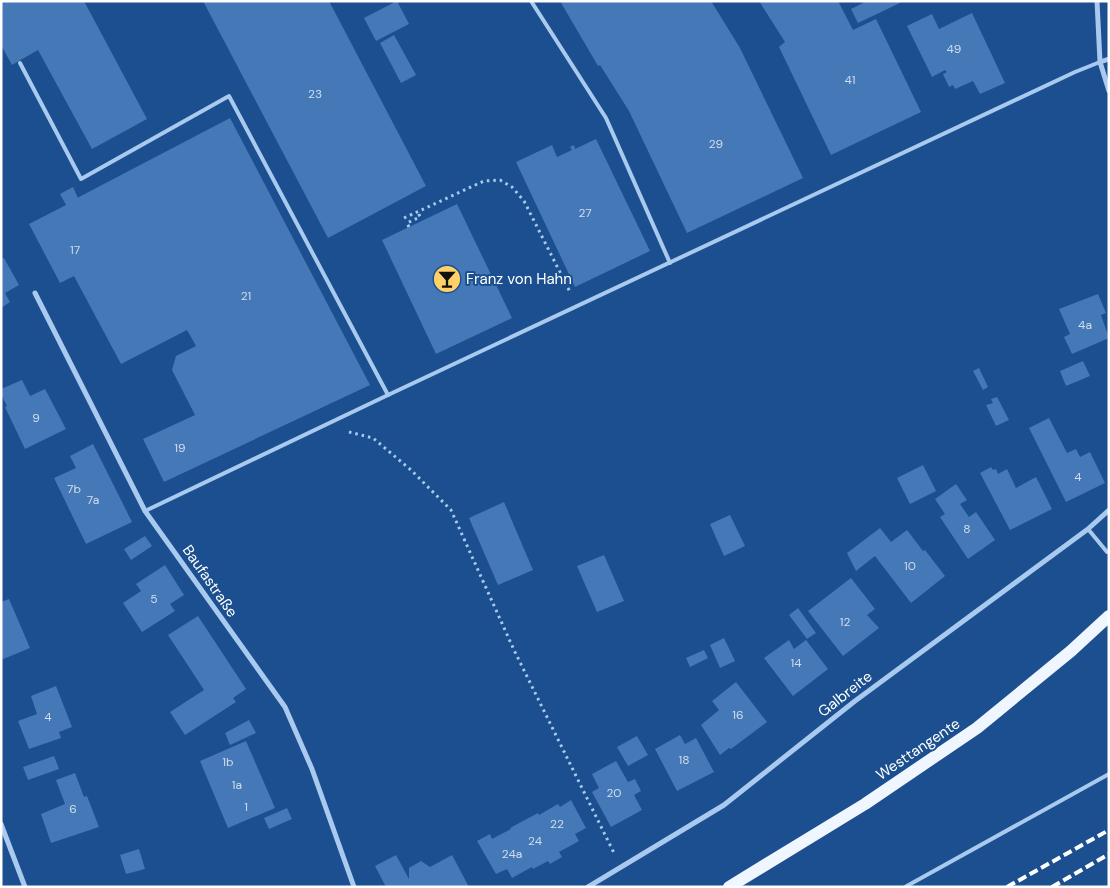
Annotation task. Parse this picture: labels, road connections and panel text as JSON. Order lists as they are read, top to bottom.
{
  "streets": {
    "main road": ["Westtangente"],
    "street": ["Baufastraße", "Galbreite"]
  },
  "places": {
    "bar": ["Franz von Hahn"]
  },
  "house_numbers": [
    "49",
    "41",
    "23",
    "29",
    "27",
    "17",
    "21",
    "4a",
    "9",
    "19",
    "4",
    "7b",
    "7a",
    "8",
    "10",
    "5",
    "12",
    "14",
    "16",
    "4",
    "18",
    "1b",
    "1a",
    "20",
    "1",
    "6",
    "22",
    "24",
    "24a"
  ]
}
